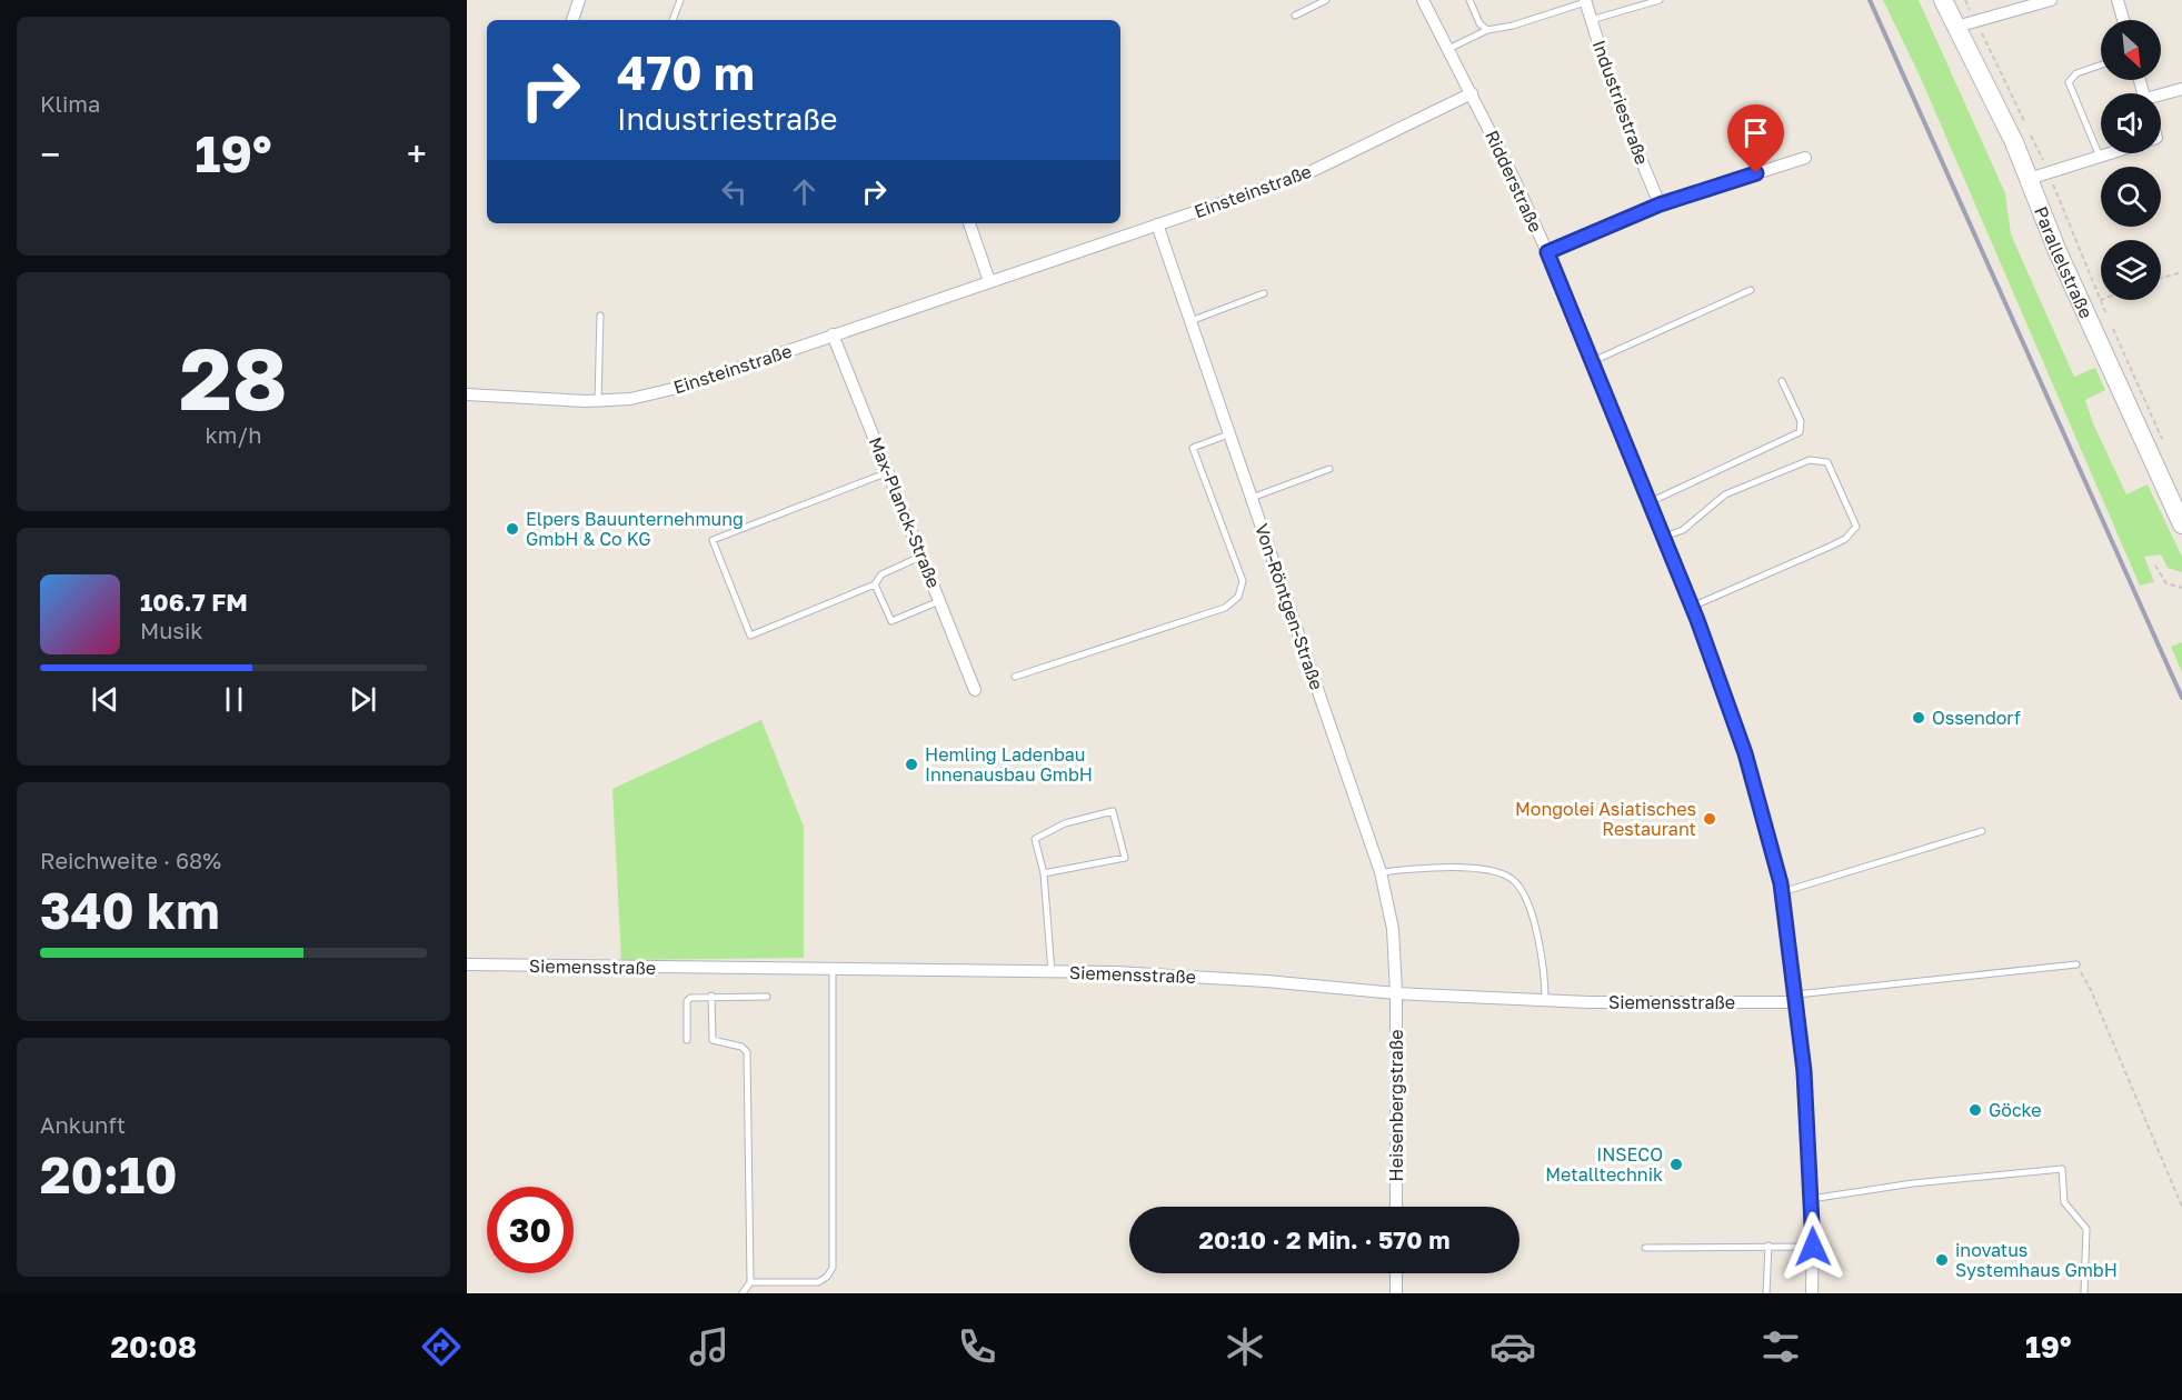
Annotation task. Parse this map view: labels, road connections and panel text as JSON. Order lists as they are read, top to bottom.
{
  "streets": {
    "main road": ["Parallelstraße"],
    "street": [
      "Industriestraße",
      "Ridderstraße",
      "Einsteinstraße",
      "Max-Planck-Straße",
      "Von-Röntgen-Straße",
      "Siemensstraße",
      "Heisenbergstraße"
    ]
  },
  "crossings": [
    ["Ridderstraße", "Einsteinstraße"],
    ["Ridderstraße", "Siemensstraße"],
    ["Einsteinstraße", "Max-Planck-Straße"],
    ["Einsteinstraße", "Von-Röntgen-Straße"],
    ["Von-Röntgen-Straße", "Siemensstraße"],
    ["Von-Röntgen-Straße", "Heisenbergstraße"],
    ["Siemensstraße", "Heisenbergstraße"]
  ],
  "places": [
    "Elpers Bauunternehmung GmbH & Co KG",
    "Ossendorf",
    "Hemling Ladenbau Innenausbau GmbH",
    "Mongolei Asiatisches Restaurant",
    "Göcke",
    "INSECO Metalltechnik",
    "inovatus Systemhaus GmbH"
  ],
  "north": "bottom right",
  "page": {
    "tile": [
      "Klima",
      ["28", "km/h"],
      ["Reichweite · 68%", "340 km"],
      ["Ankunft", "20:10"]
    ],
    "turn": ["470 m", "Industriestraße"],
    "heat": ["−", "19°", "+"],
    "song": ["106.7 FM", "Musik"],
    "limit": "30",
    "trip": "20:10 · 2 Min. · 570 m",
    "tabs": ["20:08", "19°"]
  }
}
